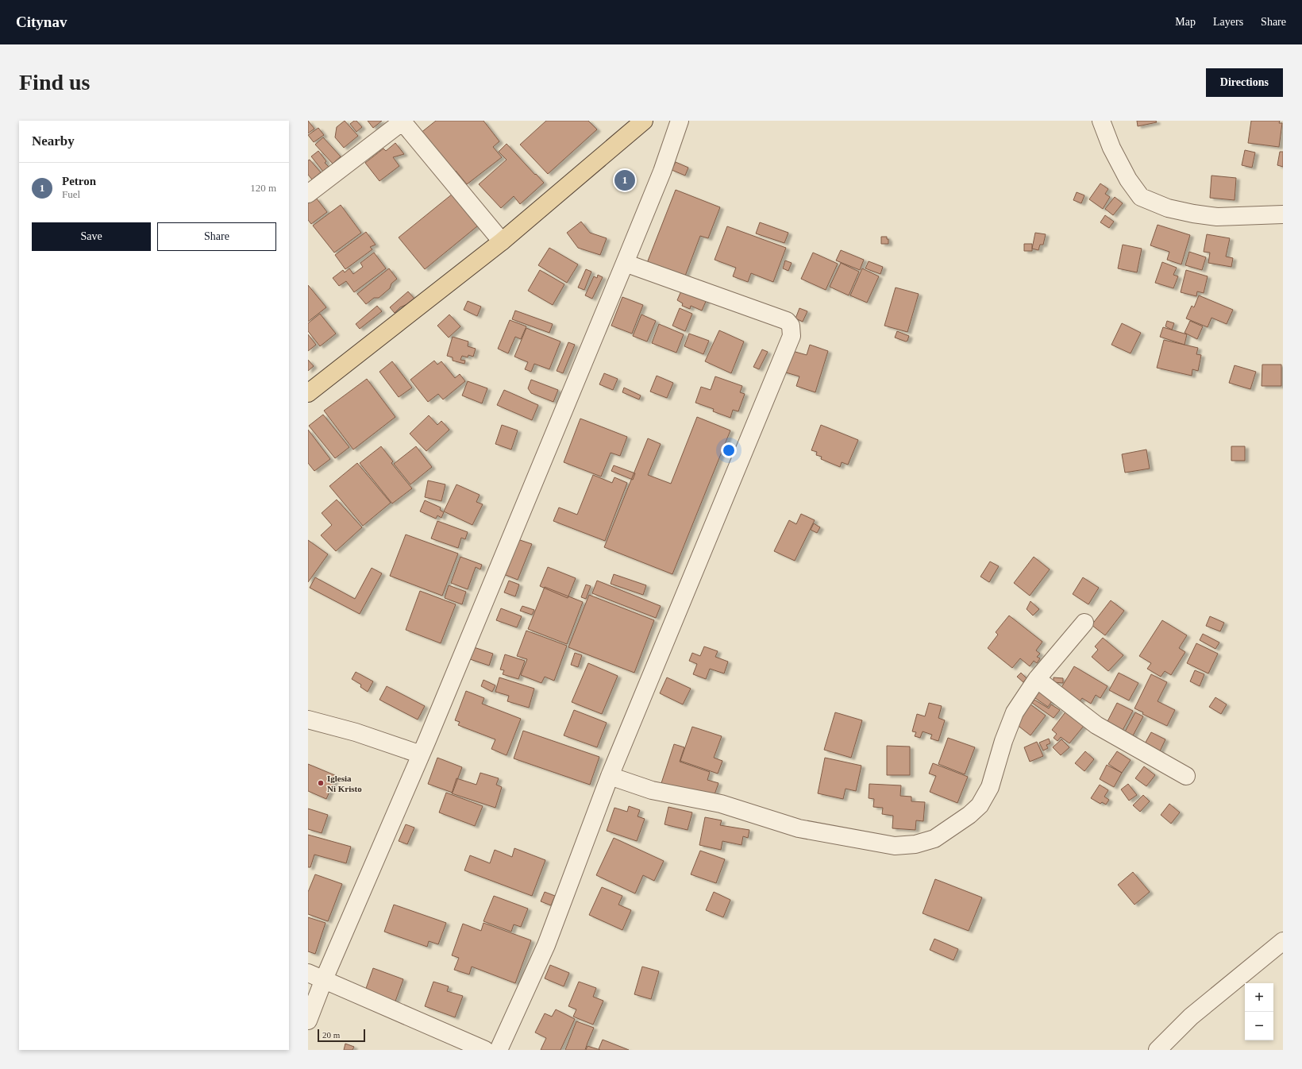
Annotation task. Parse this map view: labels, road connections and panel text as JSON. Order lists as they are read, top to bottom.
{
  "places": ["Iglesia Ni Kristo"],
  "scale_bar": "20 m",
  "page": {
    "header": "Citynav",
    "nav": ["Map", "Layers", "Share"],
    "buttons": [
      "Directions",
      ["Save", "Share"]
    ],
    "title": "Find us",
    "heading": "Nearby",
    "list": [
      {
        "mark": "1",
        "name": "Petron",
        "note": "Fuel",
        "value": "120 m"
      }
    ],
    "pins": "1",
    "map_buttons": ["+", "−"],
    "scale": "20 m"
  }
}
